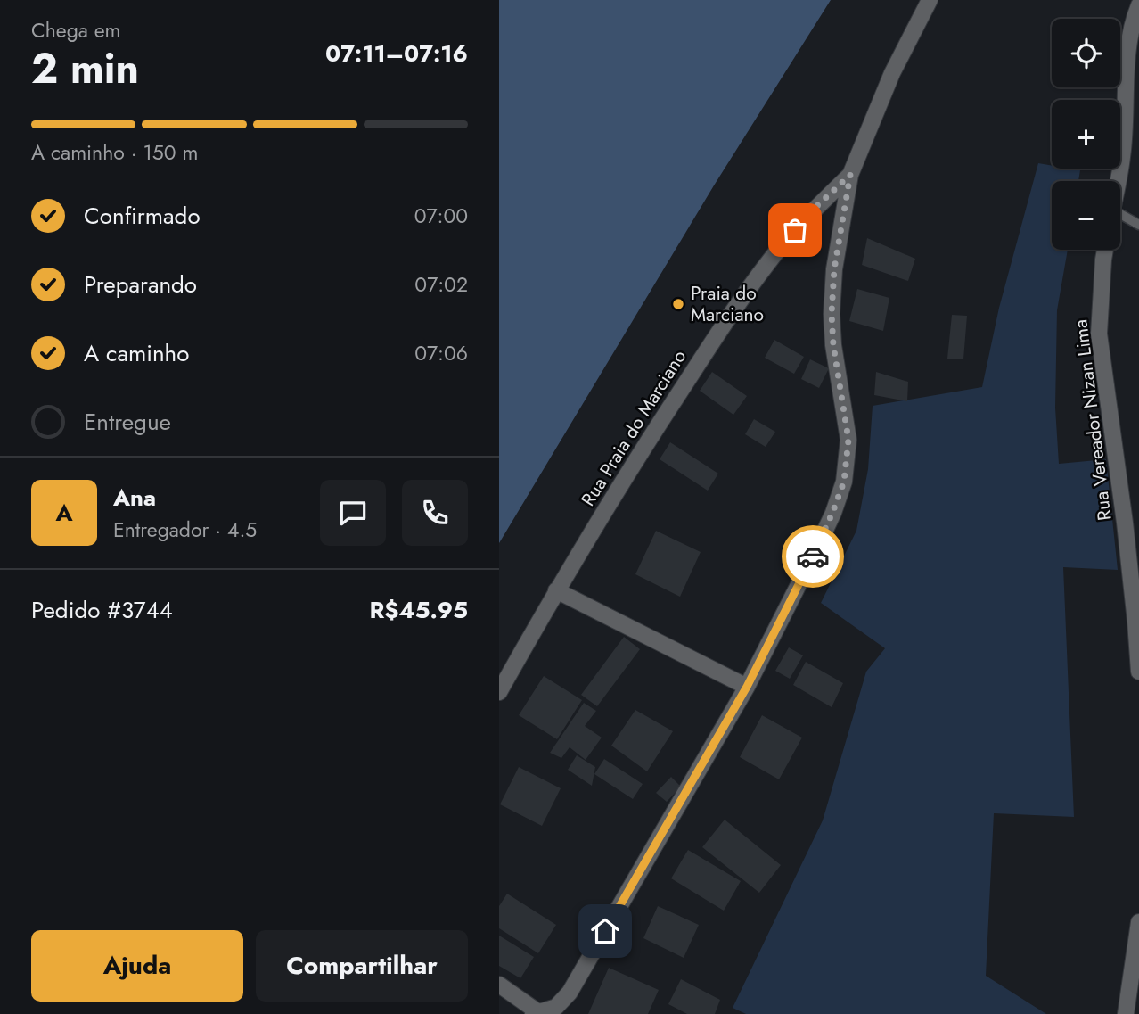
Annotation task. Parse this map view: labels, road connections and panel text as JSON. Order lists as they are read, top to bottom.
{
  "streets": {
    "street": ["Rua Vereador Nizan Lima", "Rua Praia do Marciano"]
  },
  "places": ["Praia do Marciano"],
  "page": {
    "heading": ["2 min", "Chega em", "07:11–07:16"],
    "panel": [
      "Ana",
      "Entregador · 4.5",
      "Pedido #3744",
      "R$45.95"
    ],
    "map_buttons": ["+", "−"],
    "bar": "A caminho · 150 m",
    "list": [
      ["Confirmado", "07:00"],
      ["Preparando", "07:02"],
      ["A caminho", "07:06"],
      "Entregue"
    ],
    "round": "A",
    "buttons": ["Ajuda", "Compartilhar"]
  }
}
